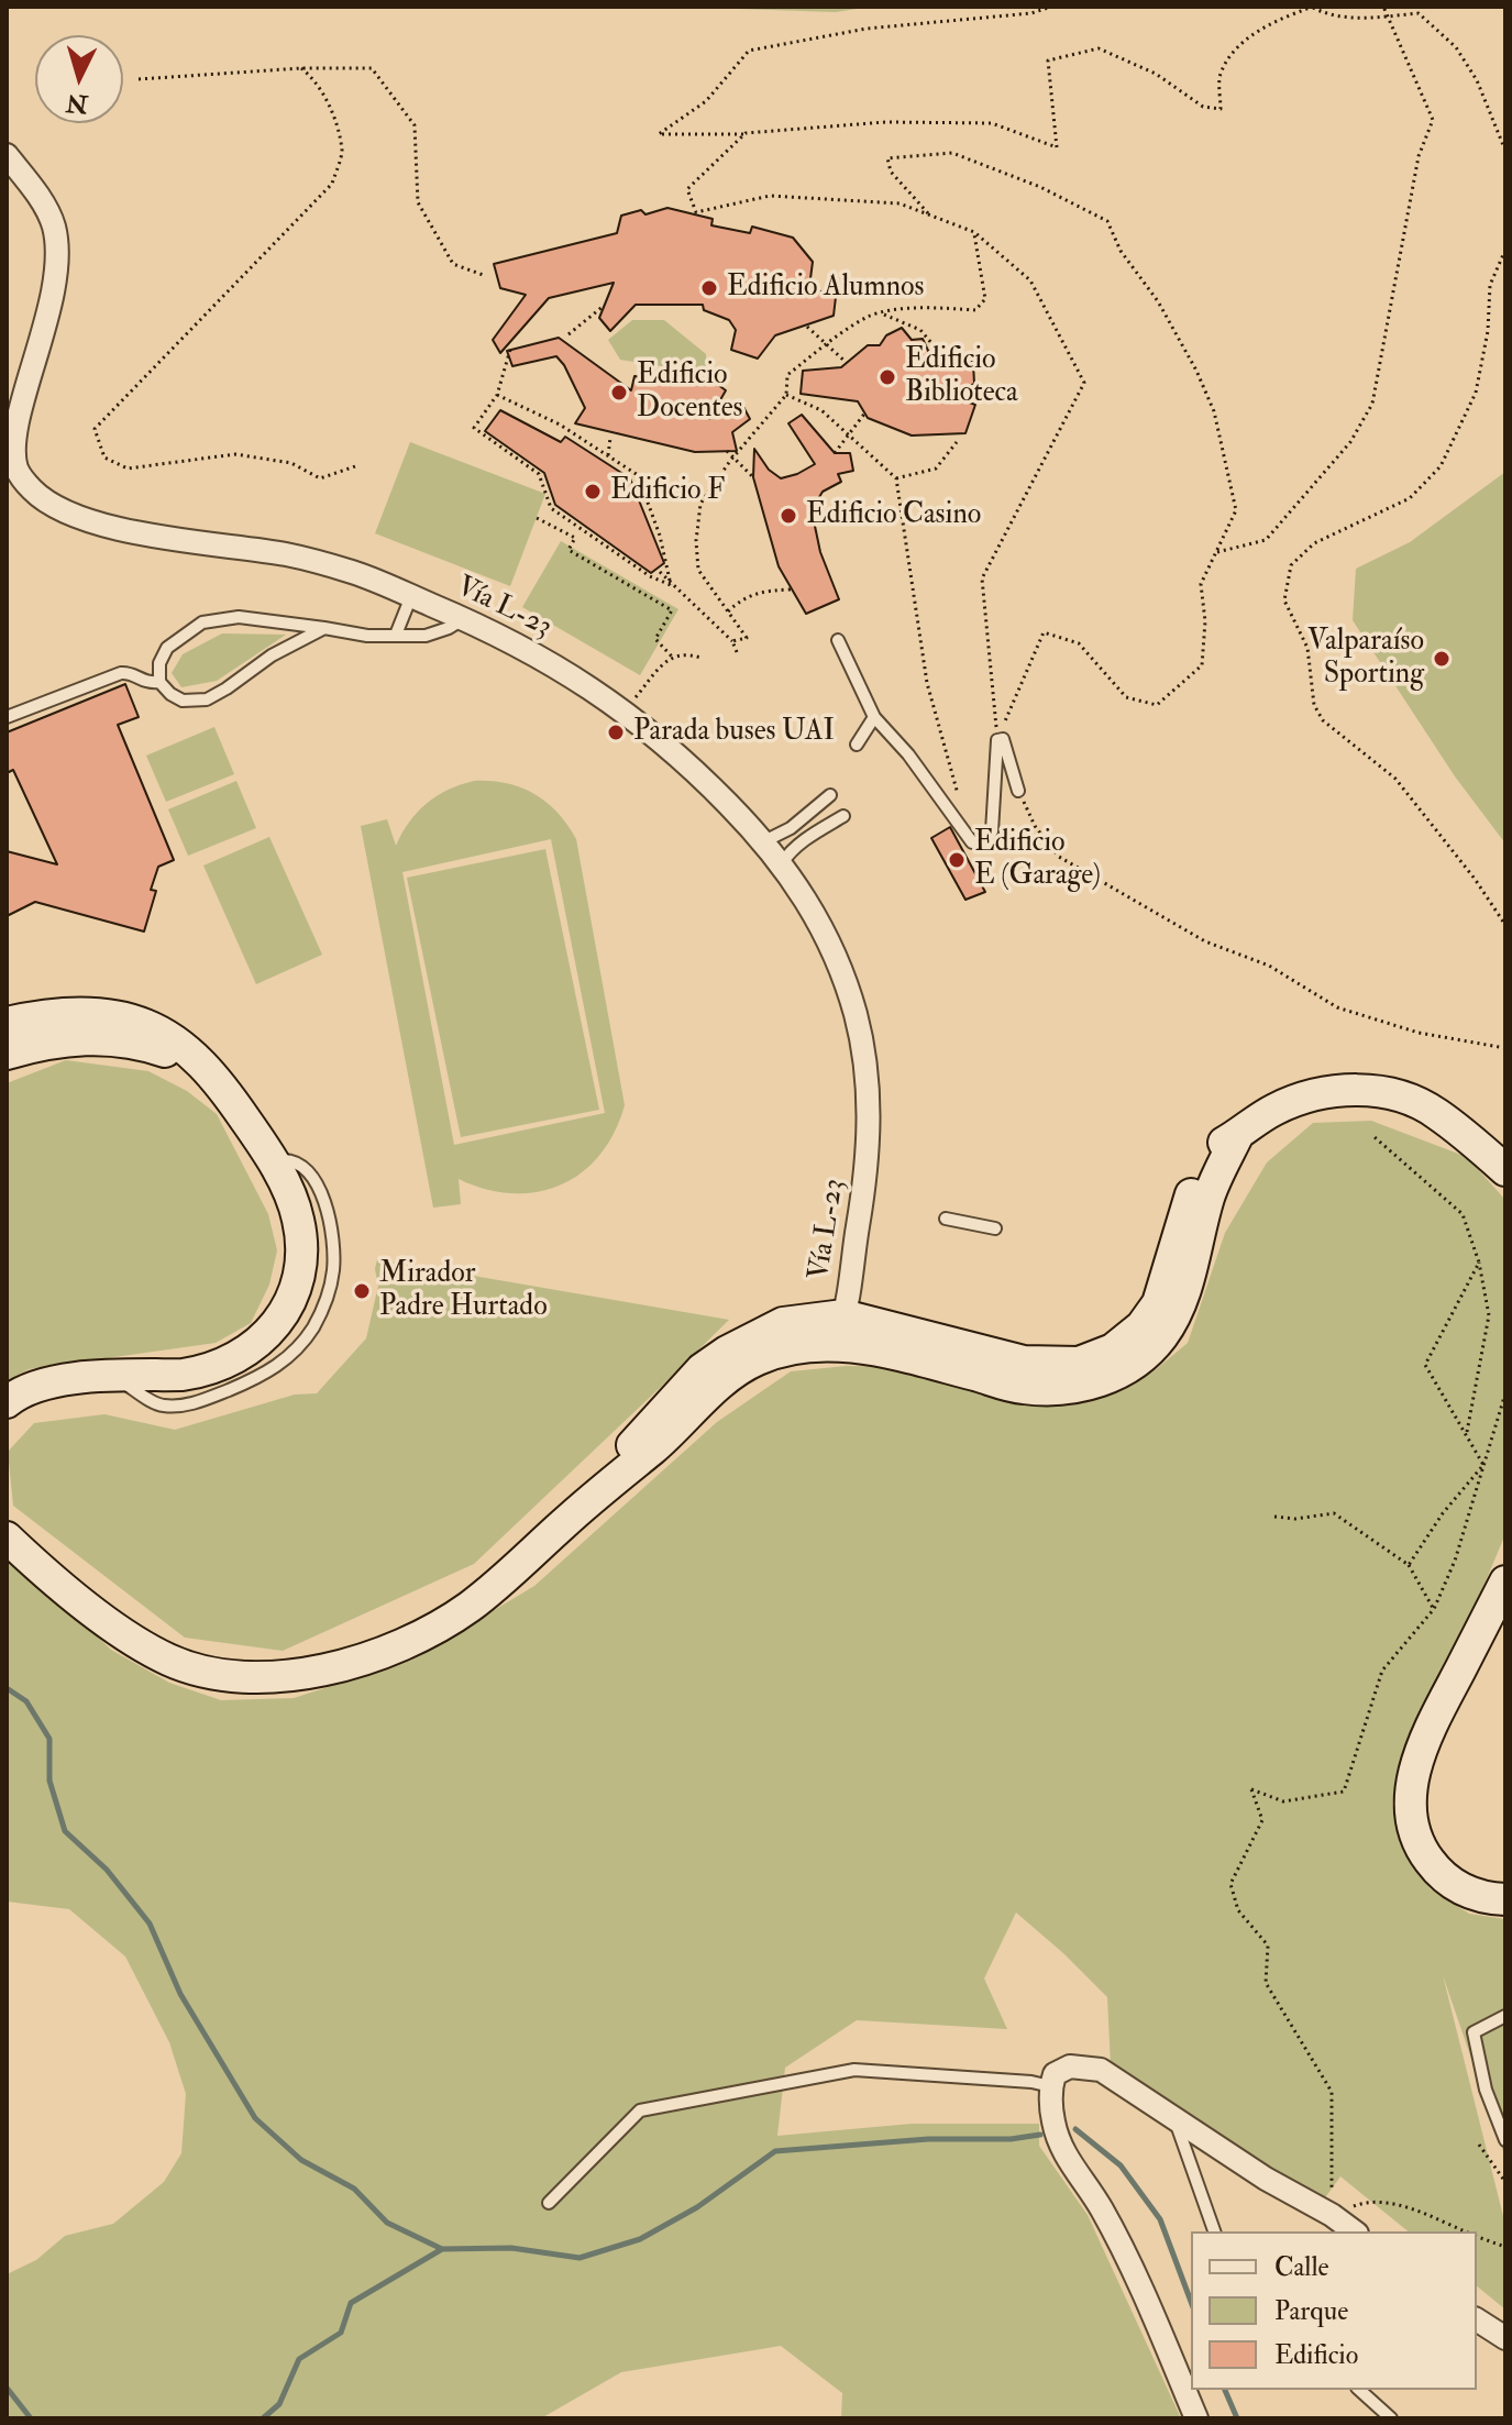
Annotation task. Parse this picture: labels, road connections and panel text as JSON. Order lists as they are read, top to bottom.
{
  "streets": {
    "street": ["Vía L-23"]
  },
  "places": [
    "Edificio Alumnos",
    "Edificio Biblioteca",
    "Edificio Docentes",
    "Edificio F",
    "Edificio Casino",
    "Valparaíso Sporting",
    "Parada buses UAI",
    "Edificio E (Garage)",
    "Mirador Padre Hurtado"
  ],
  "legend": ["Calle", "Parque", "Edificio"],
  "north": "bottom"
}
